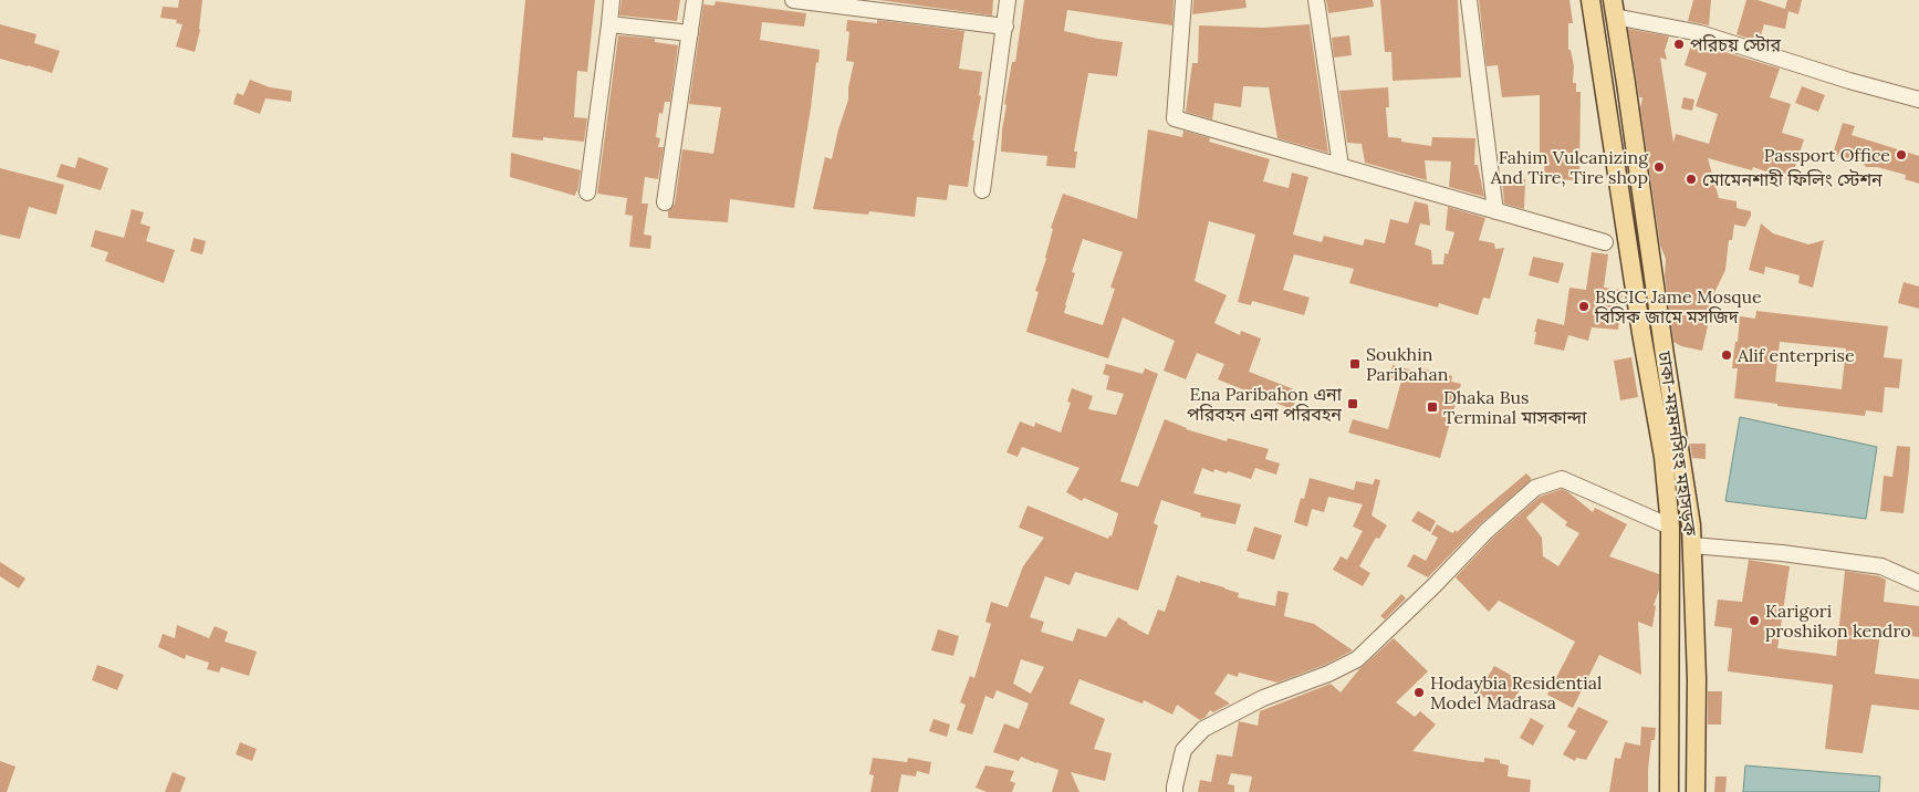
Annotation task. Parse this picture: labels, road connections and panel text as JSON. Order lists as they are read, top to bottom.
{
  "streets": {
    "main road": ["ঢাকা-ময়মনসিংহ মহাসড়ক"]
  },
  "places": {
    "other": [
      "পরিচয় স্টোর",
      "Passport Office",
      "Fahim Vulcanizing And Tire, Tire shop",
      "মোমেনশাহী ফিলিং স্টেশন",
      "BSCIC Jame Mosque বিসিক জামে মসজিদ",
      "Alif enterprise",
      "Karigori proshikon kendro",
      "Hodaybia Residential Model Madrasa"
    ],
    "transit": ["Soukhin Paribahan", "Ena Paribahon এনা পরিবহন এনা পরিবহন", "Dhaka Bus Terminal মাসকান্দা"]
  }
}
